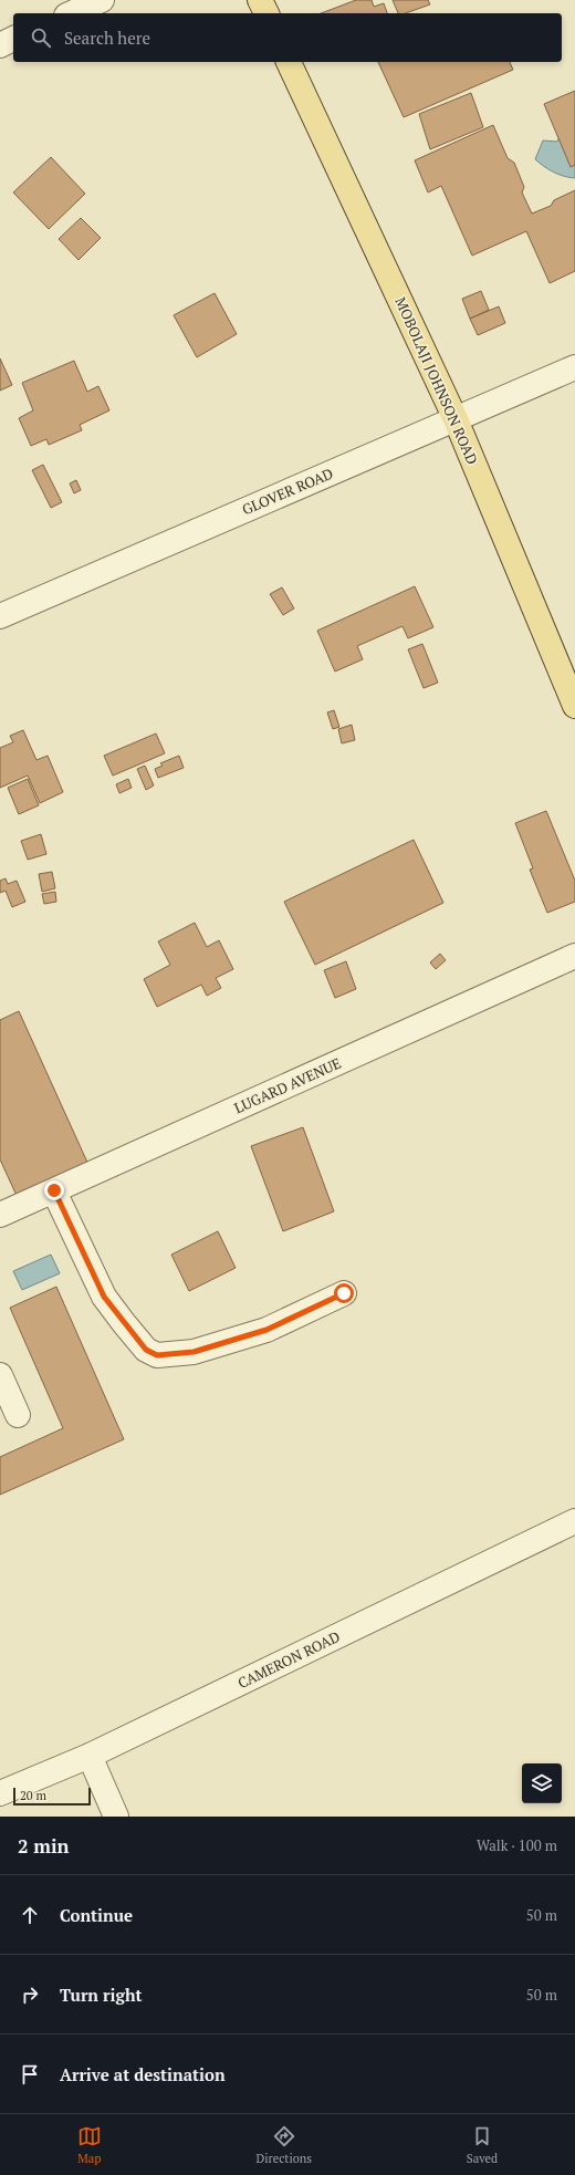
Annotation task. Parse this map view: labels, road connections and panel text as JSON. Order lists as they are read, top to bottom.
{
  "streets": {
    "main road": ["MOBOLAJI JOHNSON ROAD"],
    "street": ["GLOVER ROAD", "LUGARD AVENUE", "CAMERON ROAD"]
  },
  "crossings": [
    ["MOBOLAJI JOHNSON ROAD", "GLOVER ROAD"]
  ],
  "scale_bar": "20 m",
  "page": {
    "search": "Search here",
    "scale": "20 m",
    "heading": ["2 min", "Walk · 100 m"],
    "list": [
      ["Continue", "50 m"],
      ["Turn right", "50 m"],
      "Arrive at destination"
    ],
    "nav": ["Map", "Directions", "Saved"]
  }
}
